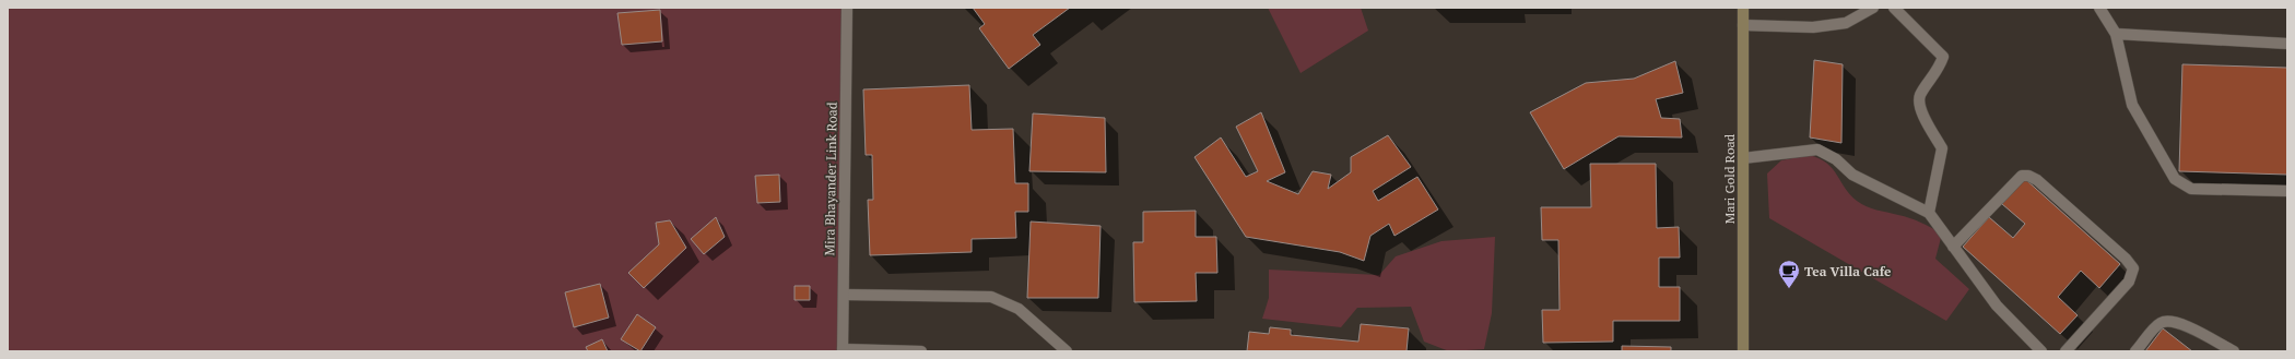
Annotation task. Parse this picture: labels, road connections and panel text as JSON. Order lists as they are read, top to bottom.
{
  "streets": {
    "street": ["Mira Bhayander Link Road", "Mari Gold Road"]
  },
  "places": {
    "cafe": ["Tea Villa Cafe"]
  }
}
